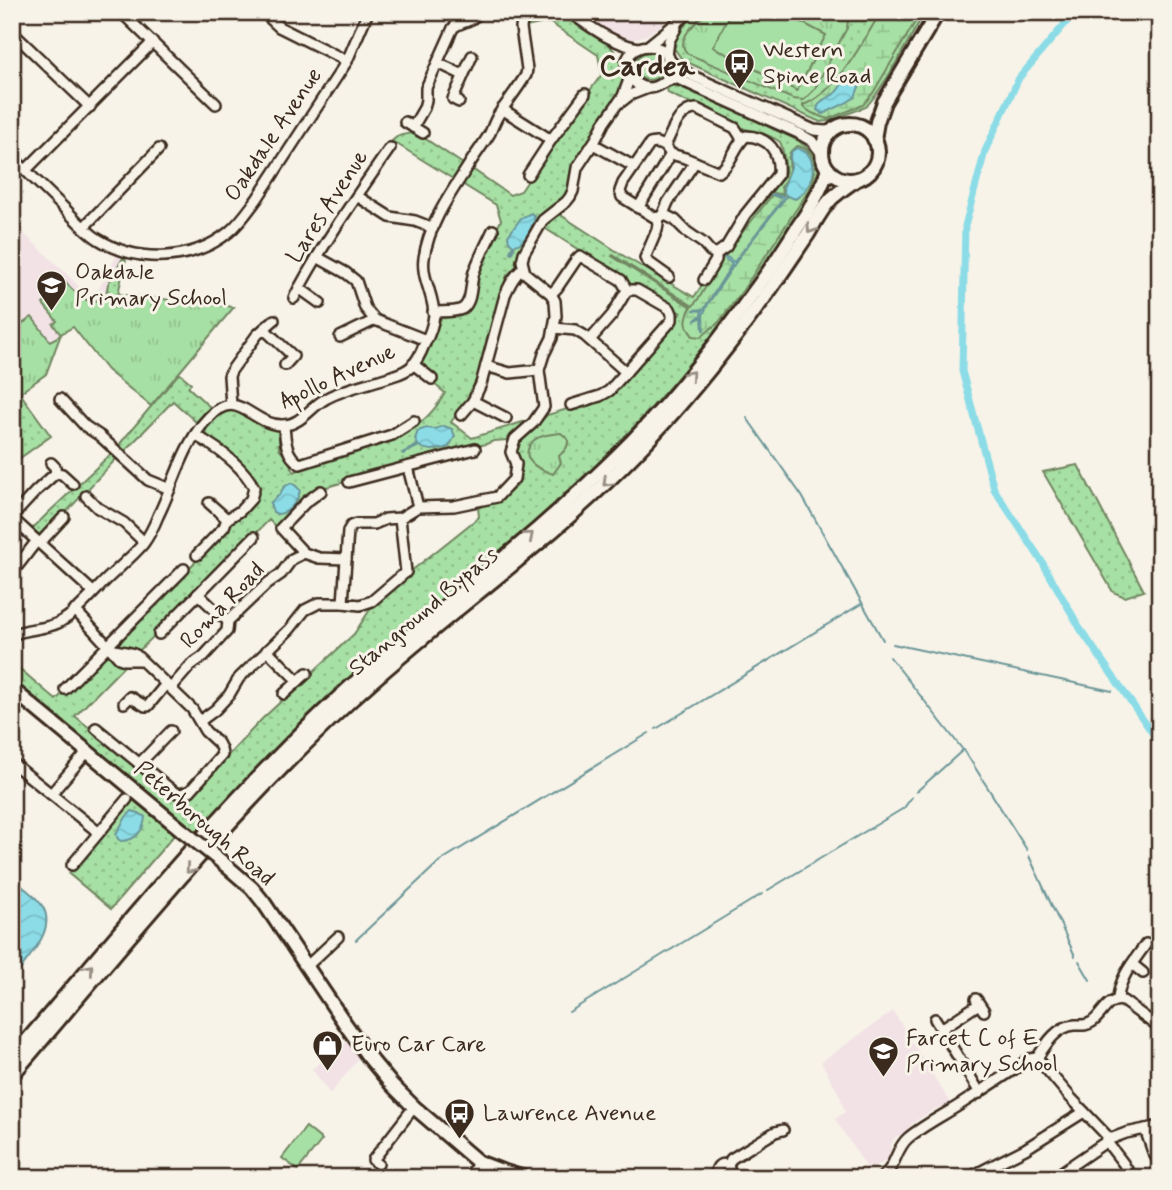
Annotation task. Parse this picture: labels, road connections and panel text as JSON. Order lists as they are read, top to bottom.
{
  "streets": {
    "main road": ["Stanground Bypass", "Peterborough Road"],
    "street": [
      "Oakdale Avenue",
      "Lares Avenue",
      "Apollo Avenue",
      "Roma Road"
    ]
  },
  "districts": ["Cardea"],
  "places": {
    "bus stop": ["Western Spine Road", "Lawrence Avenue"],
    "school or university": ["Oakdale Primary School", "Farcet C of E Primary School"],
    "shop": ["Euro Car Care"]
  }
}
